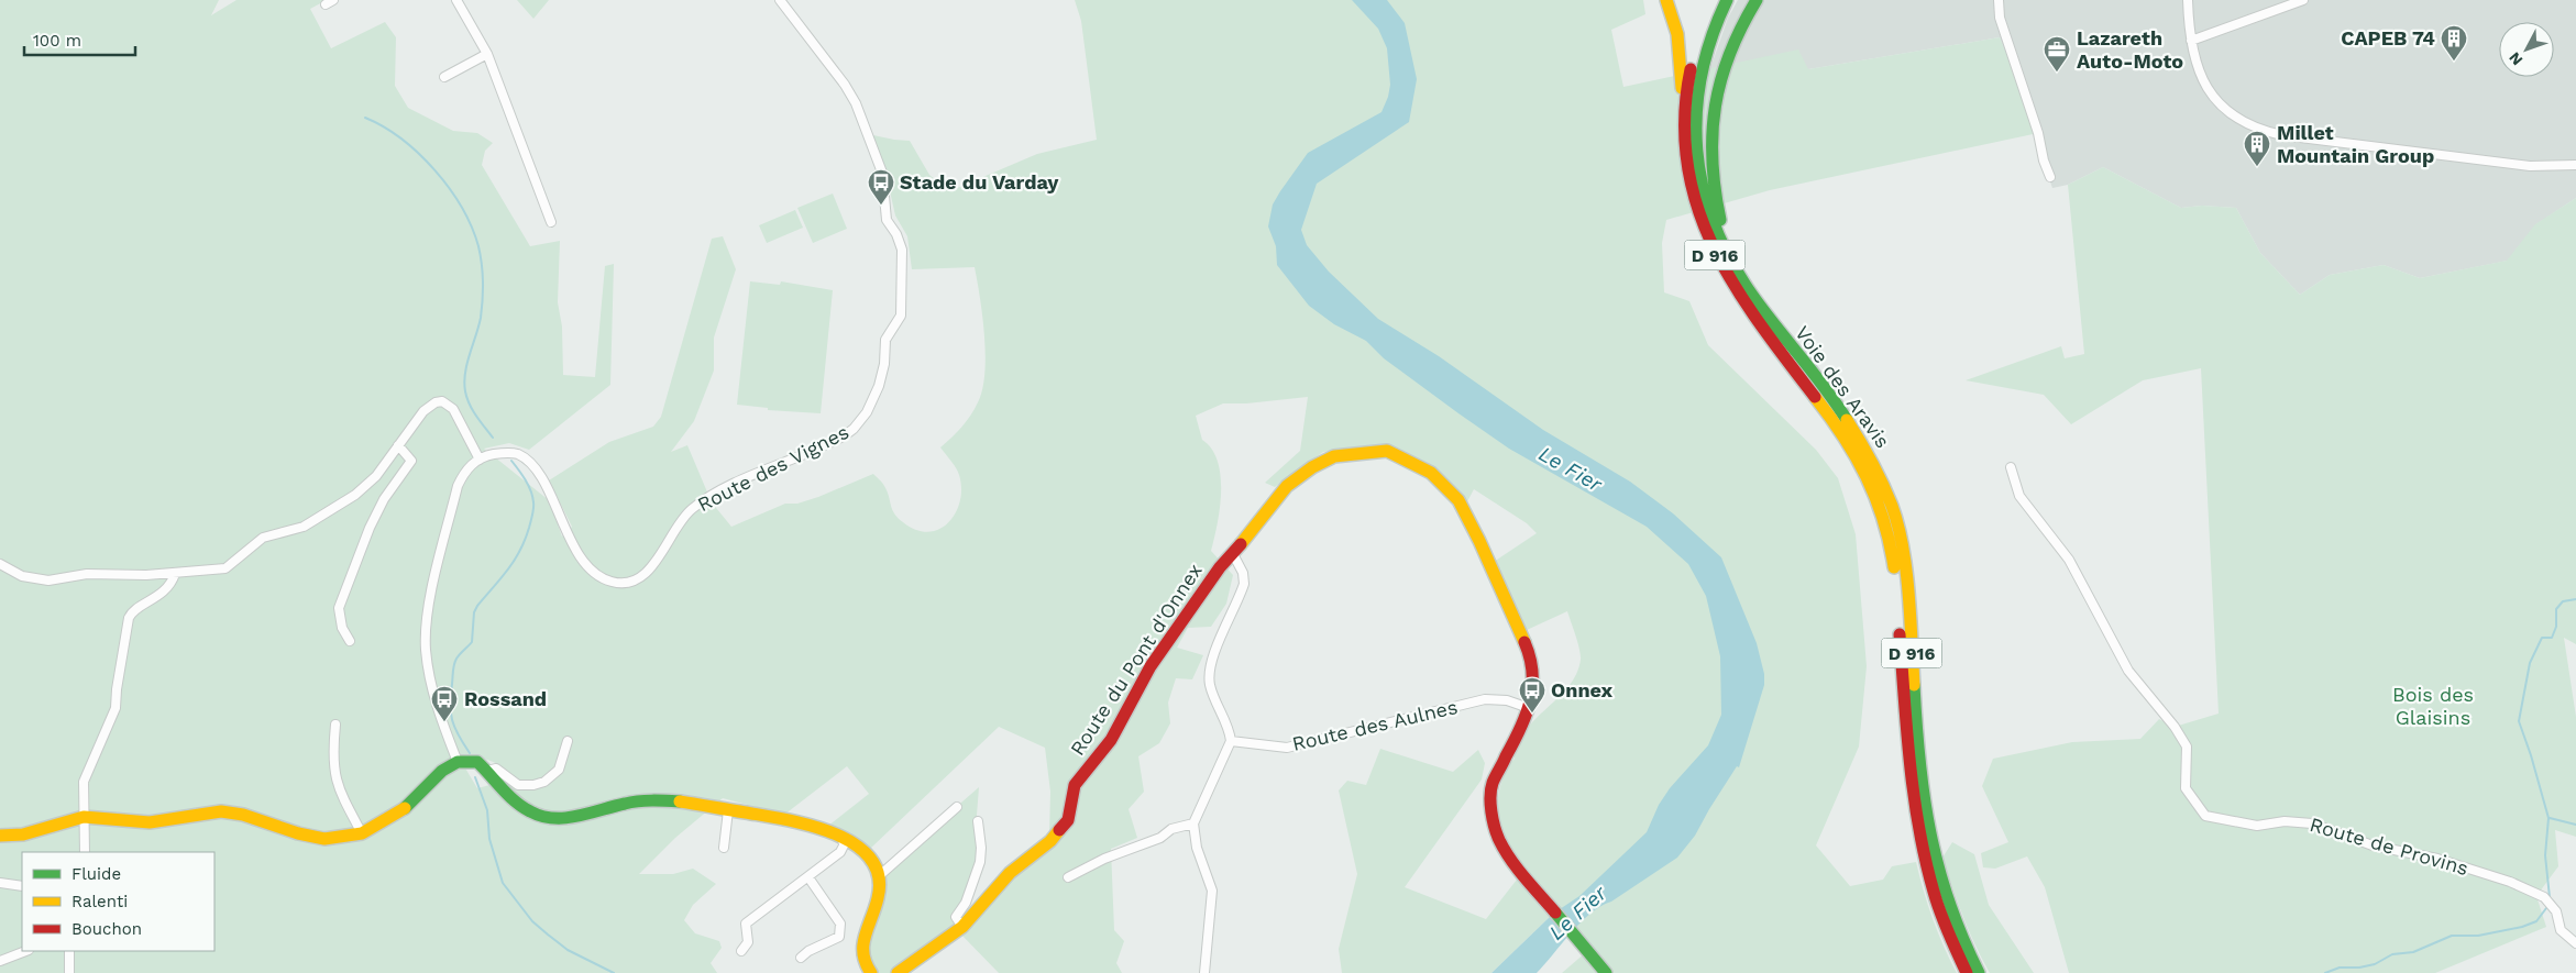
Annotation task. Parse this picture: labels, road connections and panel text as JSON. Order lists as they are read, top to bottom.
{
  "streets": {
    "main road": ["D 916", "Voie des Aravis", "Route du Pont d'Onnex"],
    "street": ["Route des Vignes", "Route des Aulnes", "Route de Provins"]
  },
  "crossings": [
    ["Route du Pont d'Onnex", "Route des Aulnes"]
  ],
  "water": ["Le Fier"],
  "parks": ["Bois des Glaisins"],
  "places": {
    "building": ["CAPEB 74", "Millet Mountain Group"],
    "office": ["Lazareth Auto-Moto"],
    "bus stop": ["Stade du Varday", "Onnex", "Rossand"]
  },
  "legend": ["Fluide", "Ralenti", "Bouchon"],
  "scale_bar": "100 m",
  "north": "bottom left"
}
